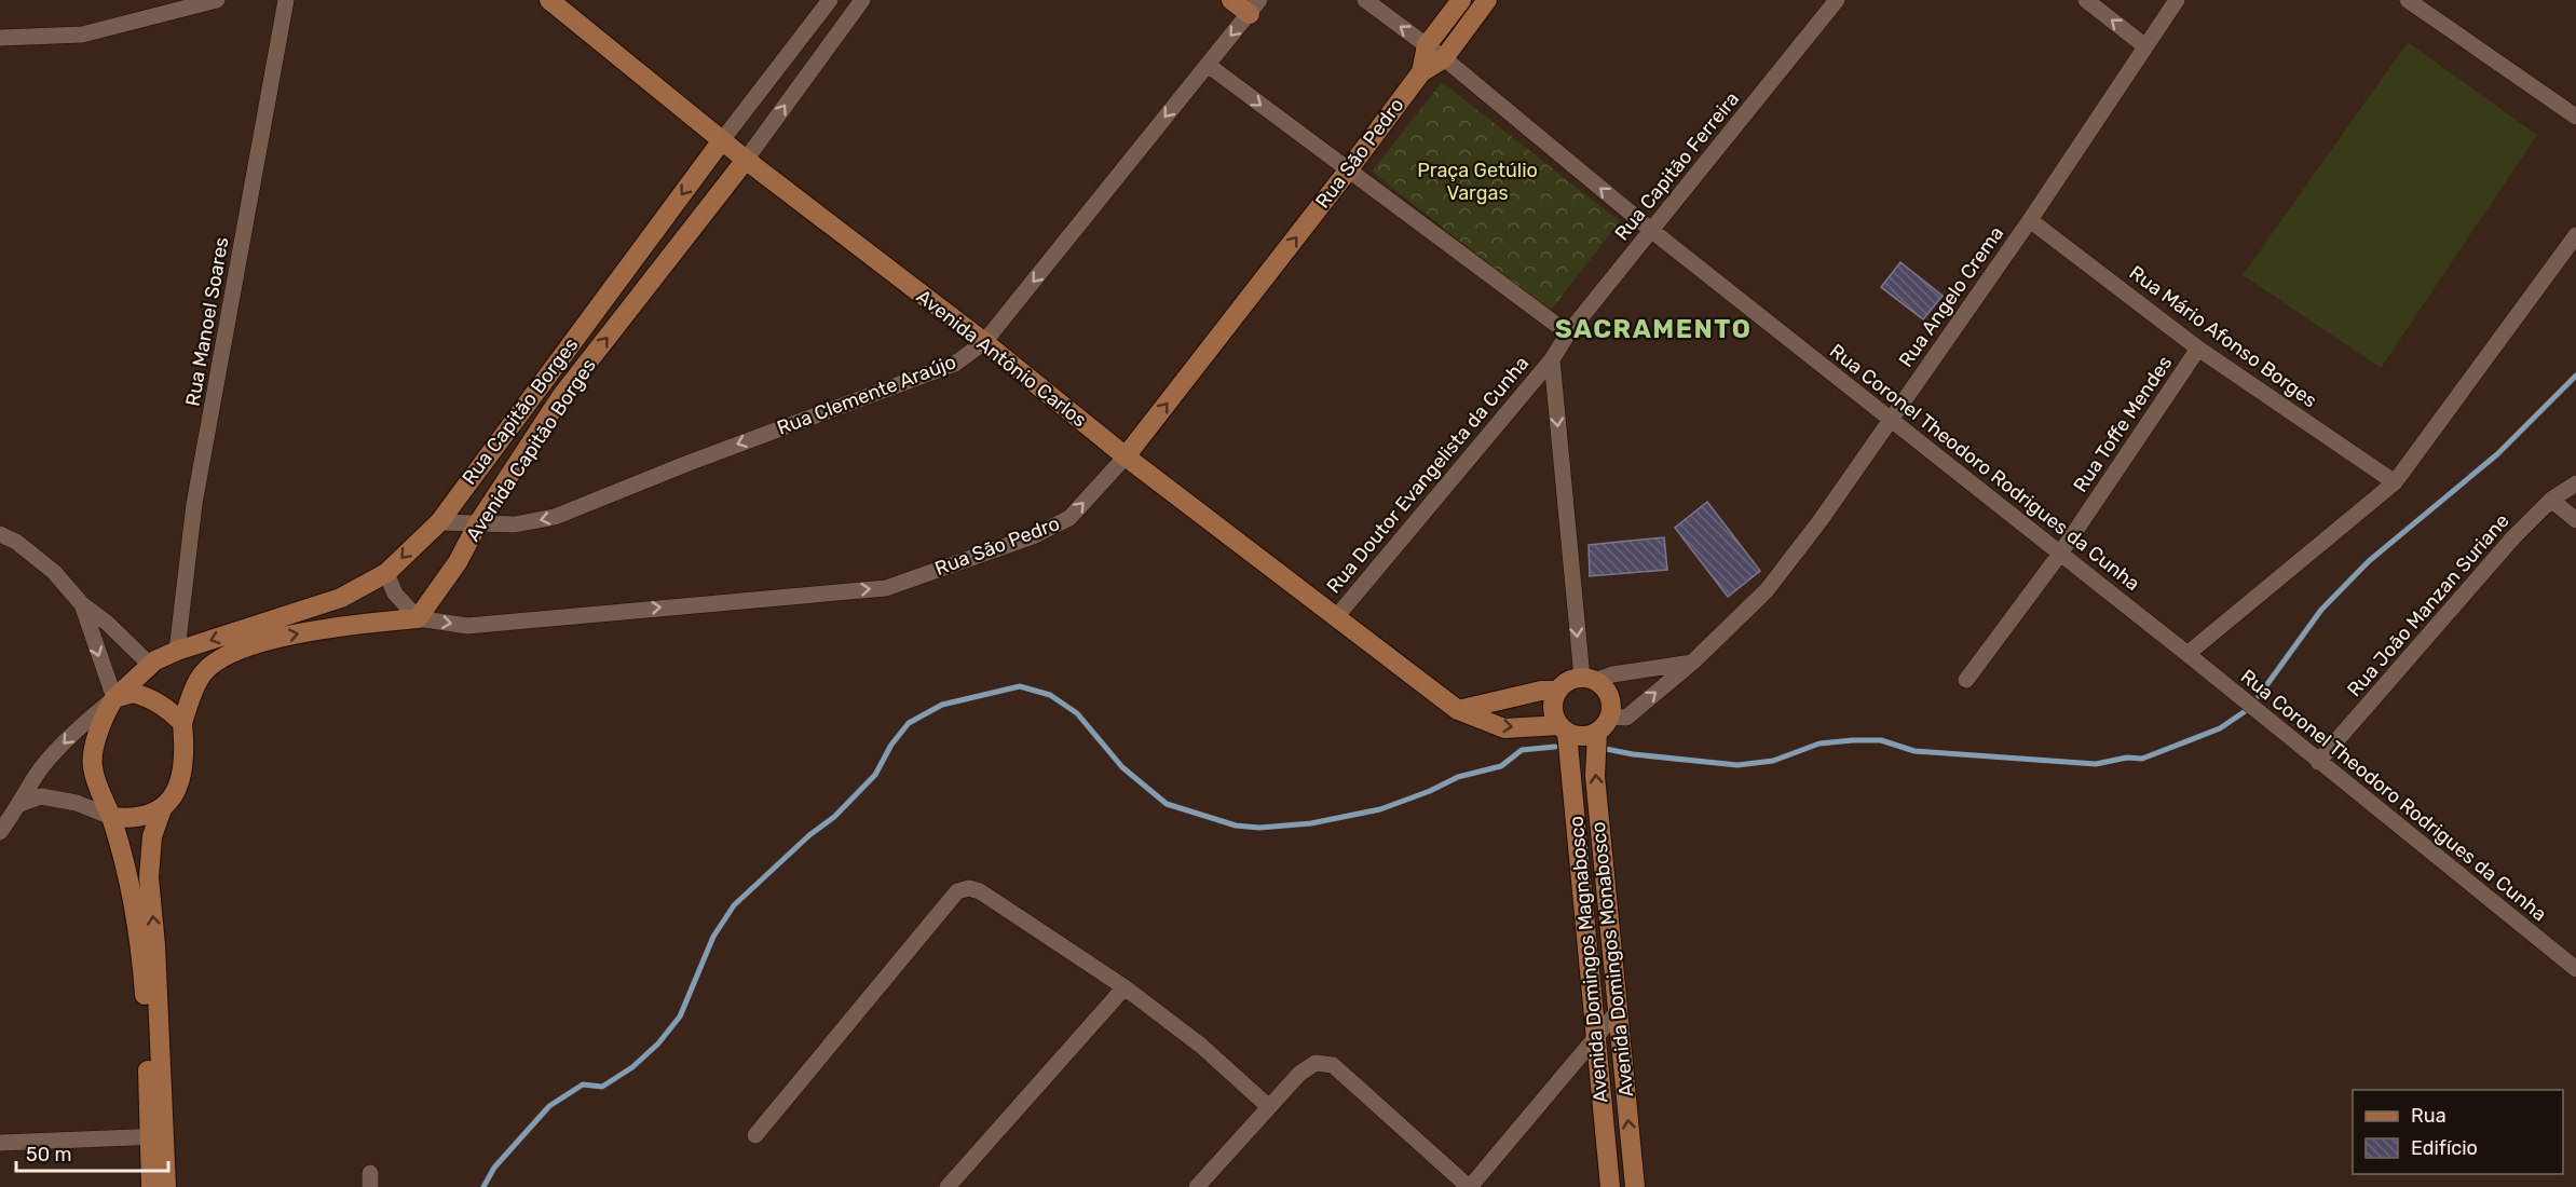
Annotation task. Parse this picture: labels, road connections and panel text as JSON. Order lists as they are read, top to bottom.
{
  "streets": {
    "street": [
      "Rua São Pedro",
      "Rua Capitão Ferreira",
      "Rua Angelo Crema",
      "Rua Manoel Soares",
      "Rua Mário Afonso Borges",
      "Avenida Antônio Carlos",
      "Rua Clemente Araújo",
      "Rua Capitão Borges",
      "Rua Toffe Mendes",
      "Avenida Capitão Borges",
      "Rua Coronel Theodoro Rodrigues da Cunha",
      "Rua Doutor Evangelista da Cunha",
      "Rua João Manzan Suriane",
      "Avenida Domingos Magnabosco",
      "Avenida Domingos Monabosco"
    ]
  },
  "crossings": [
    ["Rua São Pedro", "Avenida Antônio Carlos"],
    ["Rua São Pedro", "Avenida Capitão Borges"],
    ["Rua São Pedro", "Rua Coronel Theodoro Rodrigues da Cunha"],
    ["Rua Capitão Ferreira", "Rua Coronel Theodoro Rodrigues da Cunha"],
    ["Rua Capitão Ferreira", "Rua Doutor Evangelista da Cunha"],
    ["Rua Angelo Crema", "Rua Mário Afonso Borges"],
    ["Rua Angelo Crema", "Avenida Antônio Carlos"],
    ["Rua Angelo Crema", "Rua Coronel Theodoro Rodrigues da Cunha"],
    ["Rua Angelo Crema", "Avenida Domingos Magnabosco"],
    ["Rua Angelo Crema", "Avenida Domingos Monabosco"],
    ["Rua Manoel Soares", "Rua Capitão Borges"],
    ["Rua Mário Afonso Borges", "Rua Toffe Mendes"],
    ["Avenida Antônio Carlos", "Rua Clemente Araújo"],
    ["Avenida Antônio Carlos", "Rua Capitão Borges"],
    ["Avenida Antônio Carlos", "Avenida Capitão Borges"],
    ["Avenida Antônio Carlos", "Rua Doutor Evangelista da Cunha"],
    ["Avenida Antônio Carlos", "Avenida Domingos Magnabosco"],
    ["Avenida Antônio Carlos", "Avenida Domingos Monabosco"],
    ["Rua Clemente Araújo", "Rua Capitão Borges"],
    ["Rua Clemente Araújo", "Avenida Capitão Borges"],
    ["Rua Toffe Mendes", "Rua Coronel Theodoro Rodrigues da Cunha"],
    ["Rua Coronel Theodoro Rodrigues da Cunha", "Rua João Manzan Suriane"],
    ["Avenida Domingos Magnabosco", "Avenida Domingos Monabosco"]
  ],
  "one_way": [
    "Rua São Pedro",
    "Rua Clemente Araújo",
    "Rua Capitão Borges",
    "Avenida Capitão Borges",
    "Avenida Domingos Monabosco"
  ],
  "districts": ["SACRAMENTO"],
  "parks": ["Praça Getúlio Vargas"],
  "legend": ["Rua", "Edifício"],
  "scale_bar": "50 m"
}
